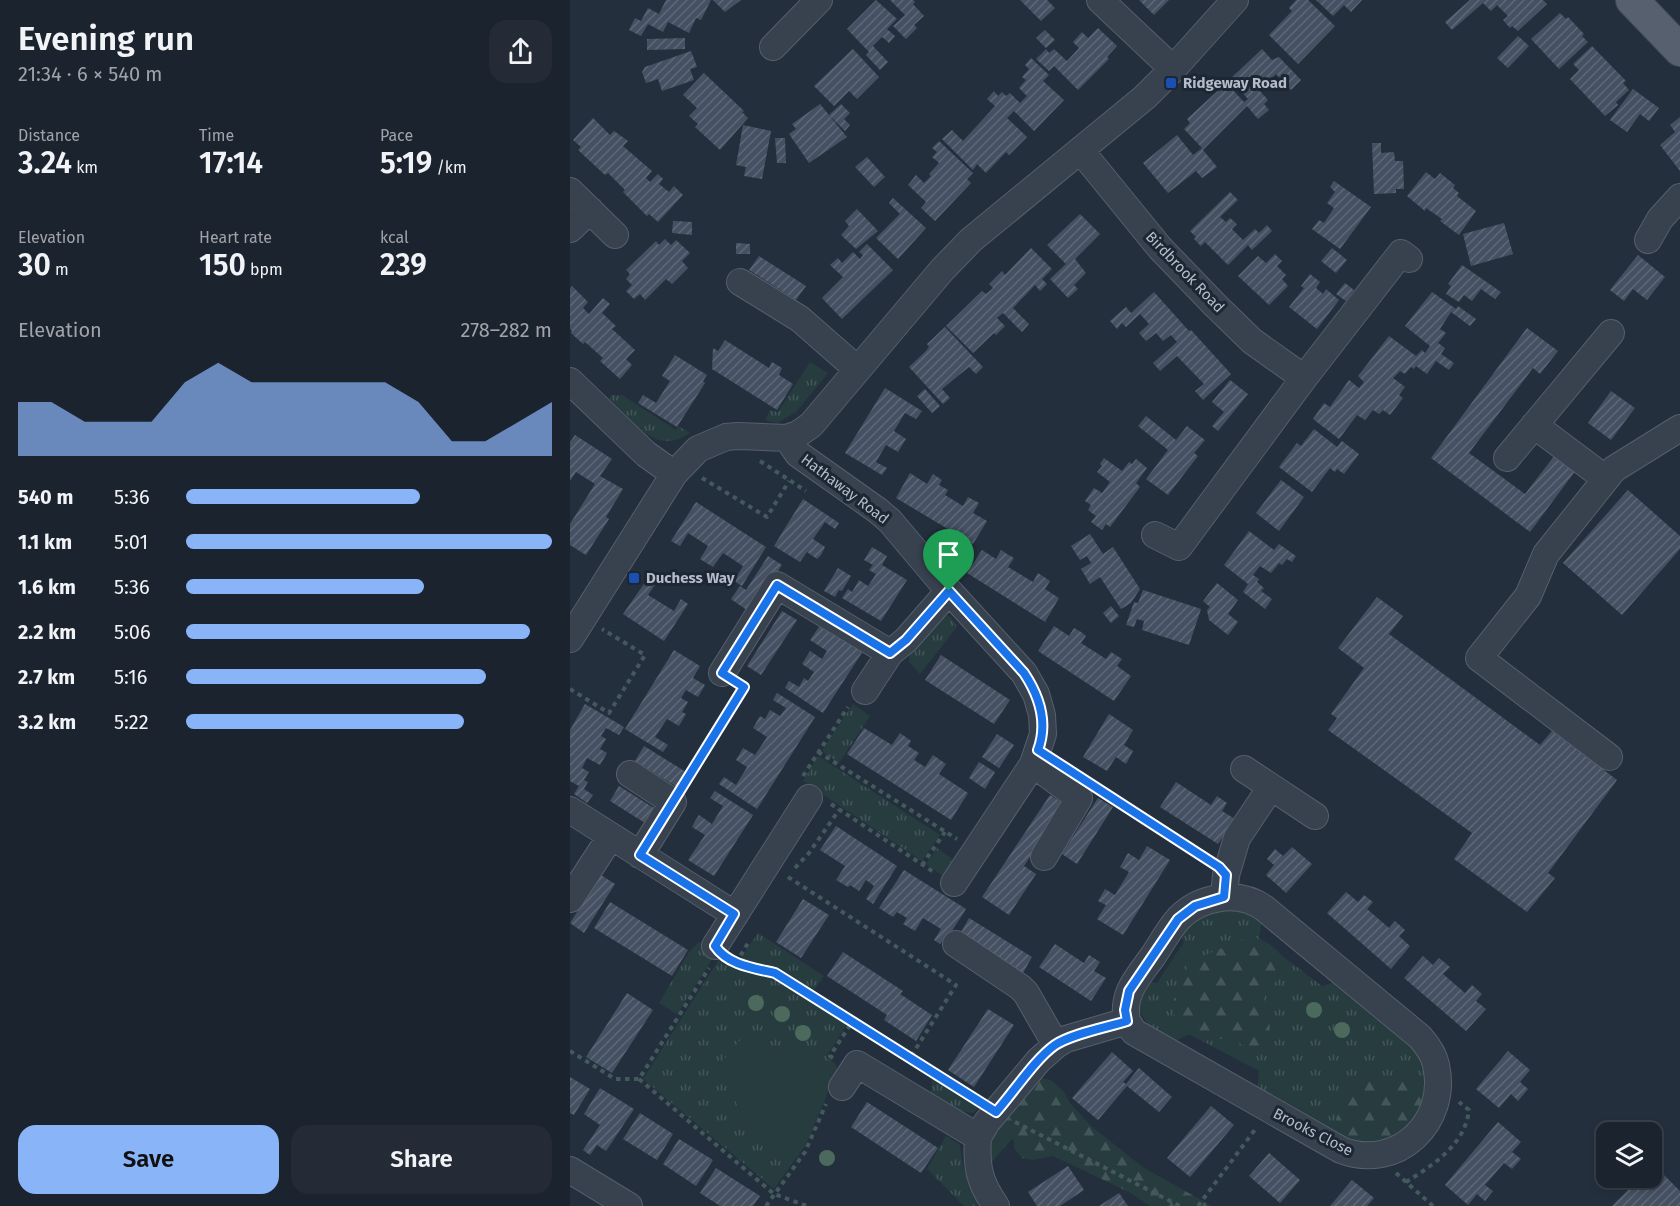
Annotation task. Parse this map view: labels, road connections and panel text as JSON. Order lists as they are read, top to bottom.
{
  "streets": {
    "street": ["Birdbrook Road", "Hathaway Road", "Brooks Close"]
  },
  "places": {
    "transit": ["Ridgeway Road", "Duchess Way"]
  },
  "page": {
    "heading": ["Evening run", "21:34 · 6 × 540 m"],
    "stats": [
      ["Distance", "3.24 km"],
      ["Time", "17:14"],
      ["Pace", "5:19 /km"],
      ["Elevation", "30 m"],
      ["Heart rate", "150 bpm"],
      ["kcal", "239"]
    ],
    "chart": ["Elevation", "278–282 m"],
    "list": [
      {
        "name": "540 m",
        "note": "5:36"
      },
      {
        "name": "1.1 km",
        "note": "5:01"
      },
      {
        "name": "1.6 km",
        "note": "5:36"
      },
      {
        "name": "2.2 km",
        "note": "5:06"
      },
      {
        "name": "2.7 km",
        "note": "5:16"
      },
      {
        "name": "3.2 km",
        "note": "5:22"
      }
    ],
    "buttons": ["Save", "Share"]
  }
}
